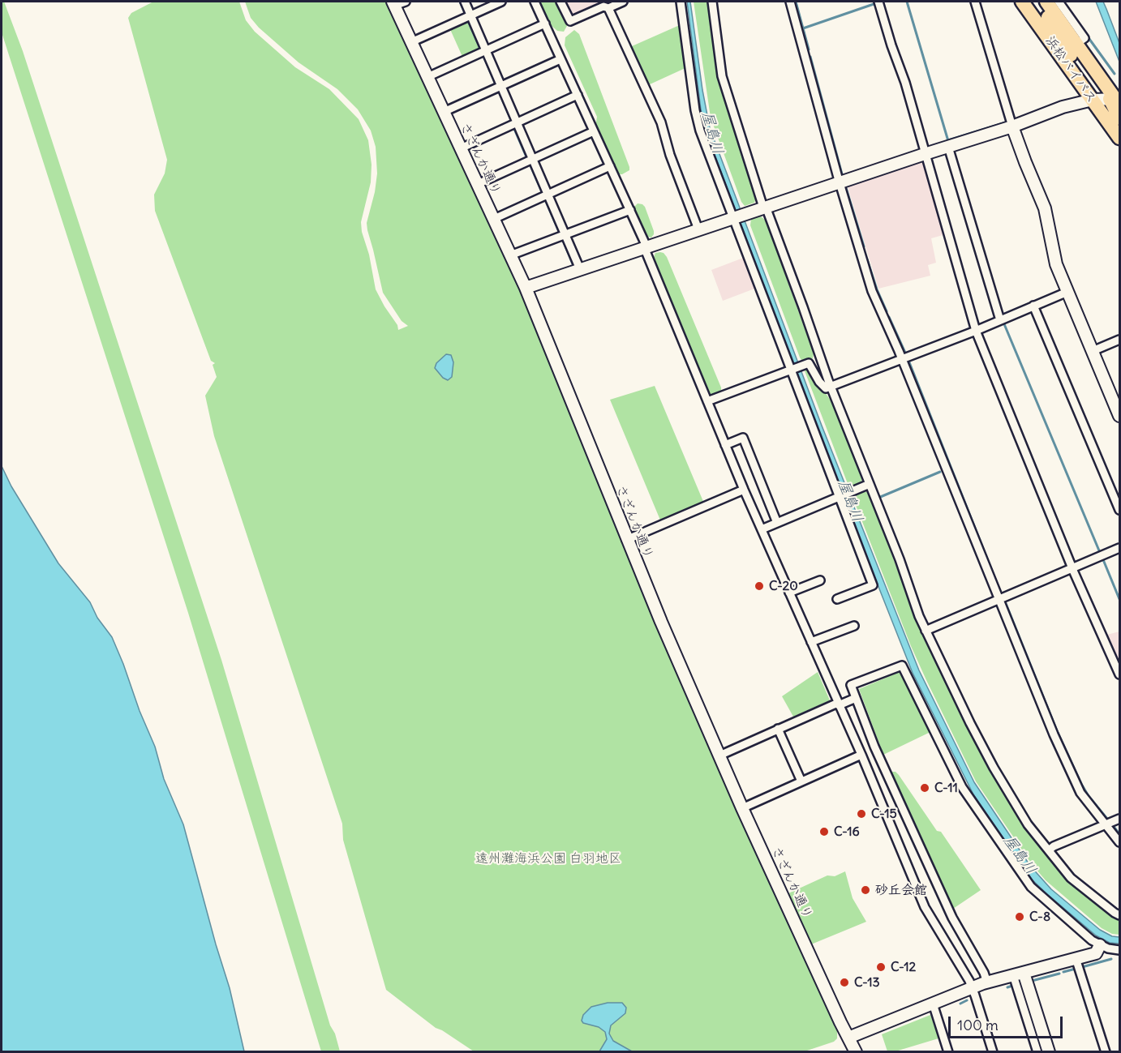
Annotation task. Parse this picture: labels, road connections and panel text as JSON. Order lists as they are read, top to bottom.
{
  "streets": {
    "highway": ["浜松バイパス"],
    "street": ["さざんか通り"]
  },
  "water": ["屋島川"],
  "parks": ["遠州灘海浜公園 白羽地区"],
  "places": [
    "C-20",
    "C-11",
    "C-15",
    "C-16",
    "砂丘会館",
    "C-8",
    "C-12",
    "C-13"
  ],
  "scale_bar": "100 m"
}
